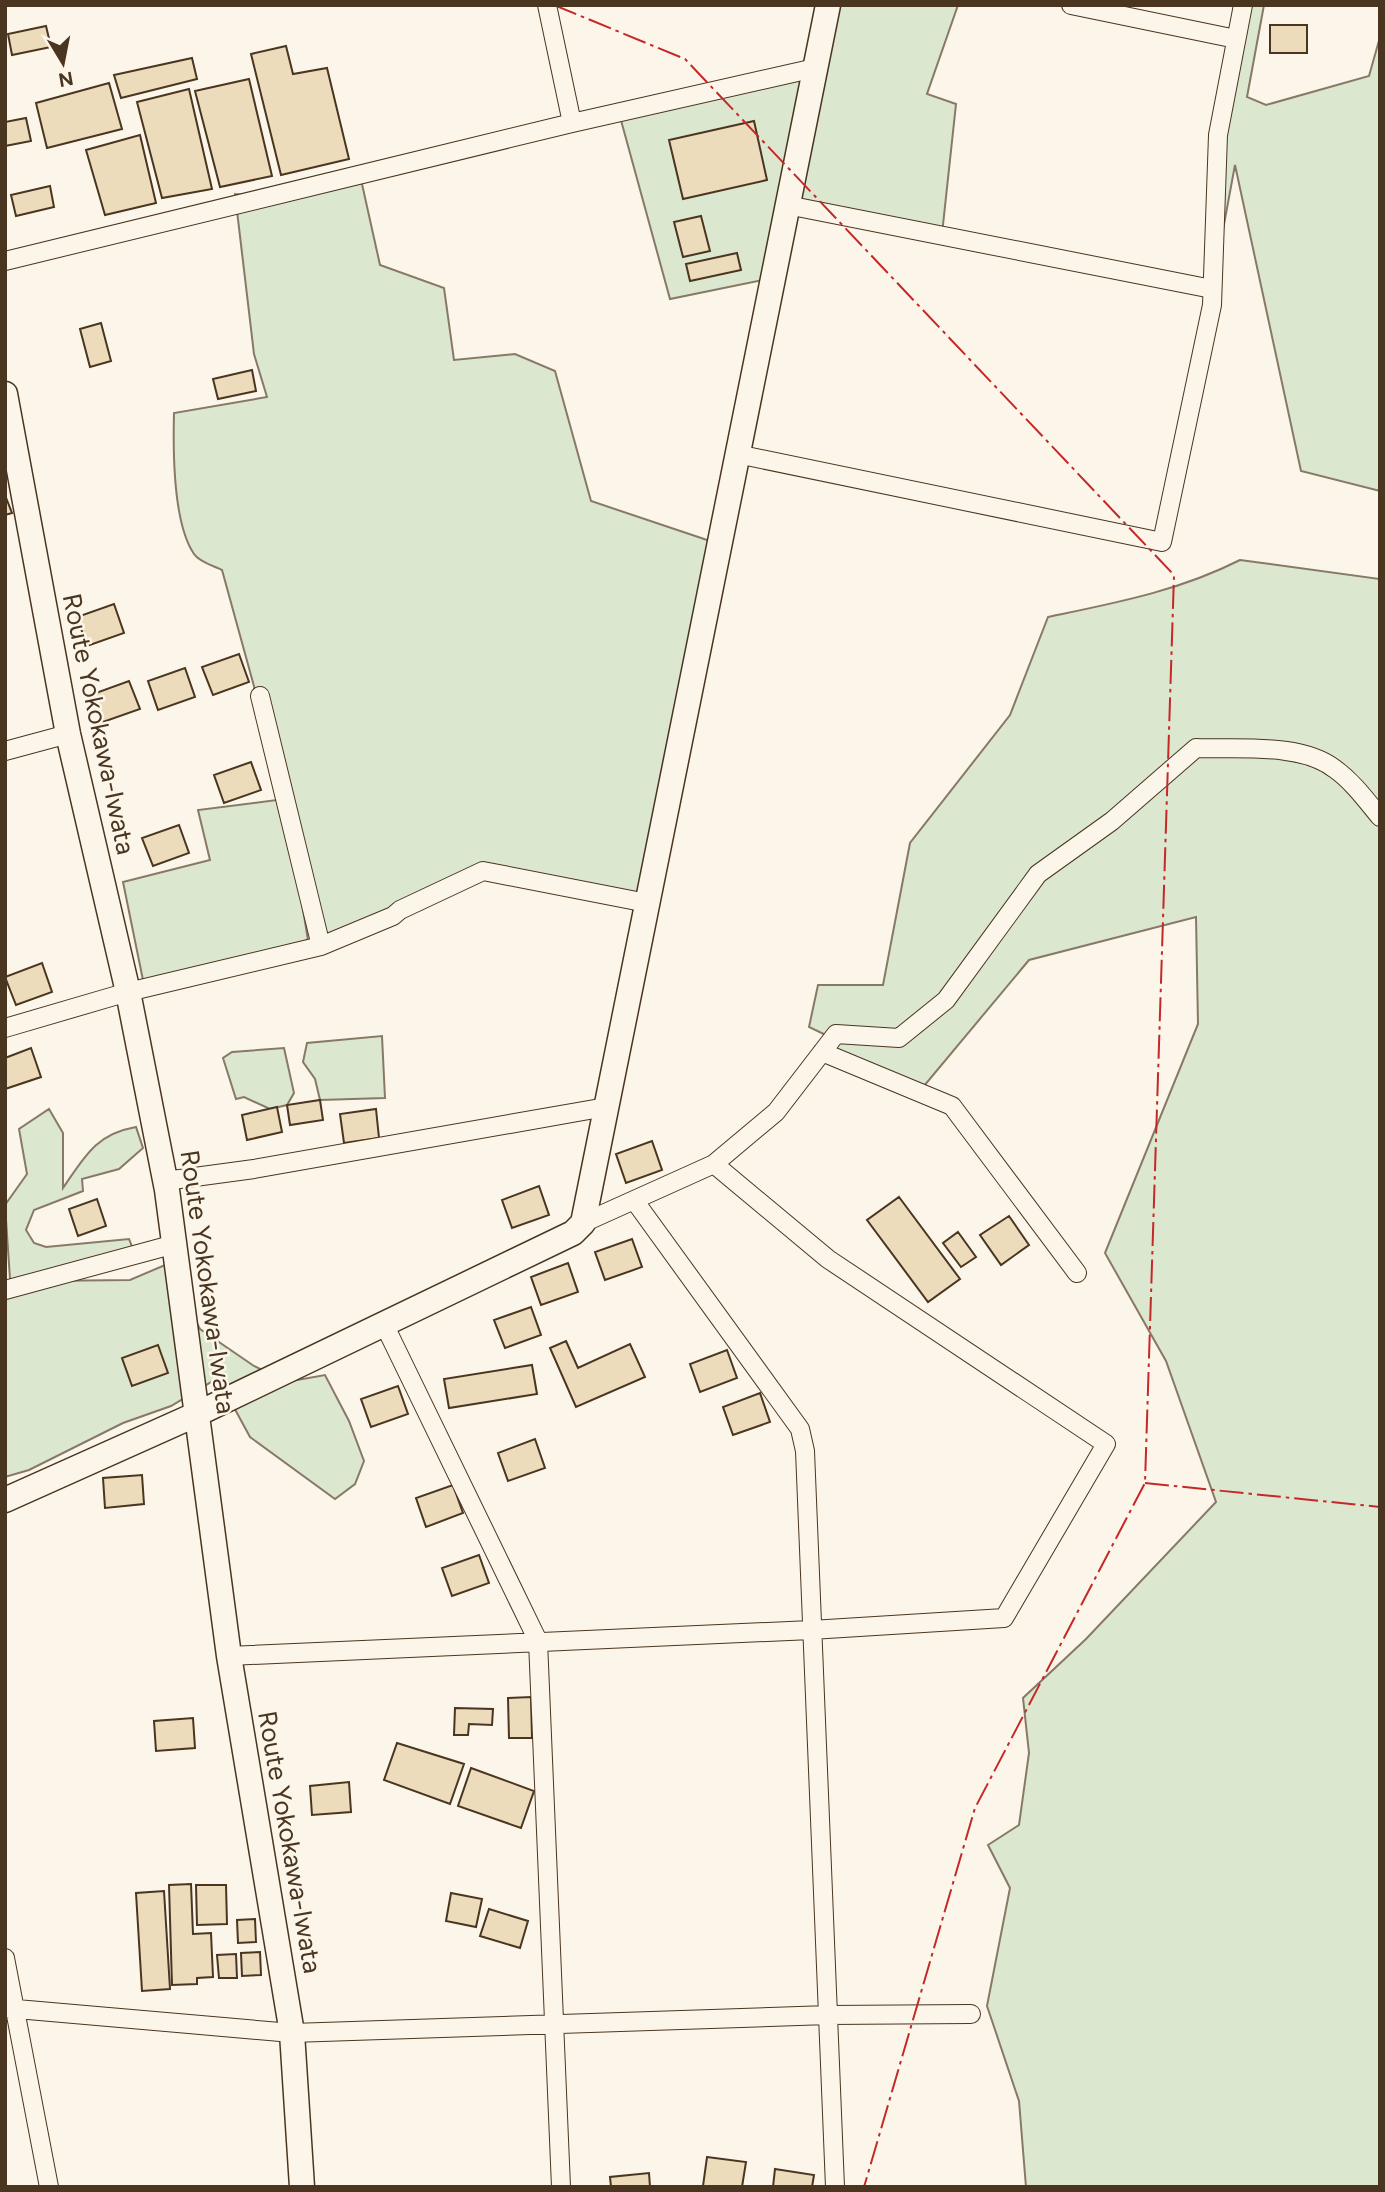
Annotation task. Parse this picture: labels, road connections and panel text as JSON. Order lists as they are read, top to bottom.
{
  "streets": {
    "street": ["Route Yokokawa-Iwata"]
  },
  "north": "bottom"
}
